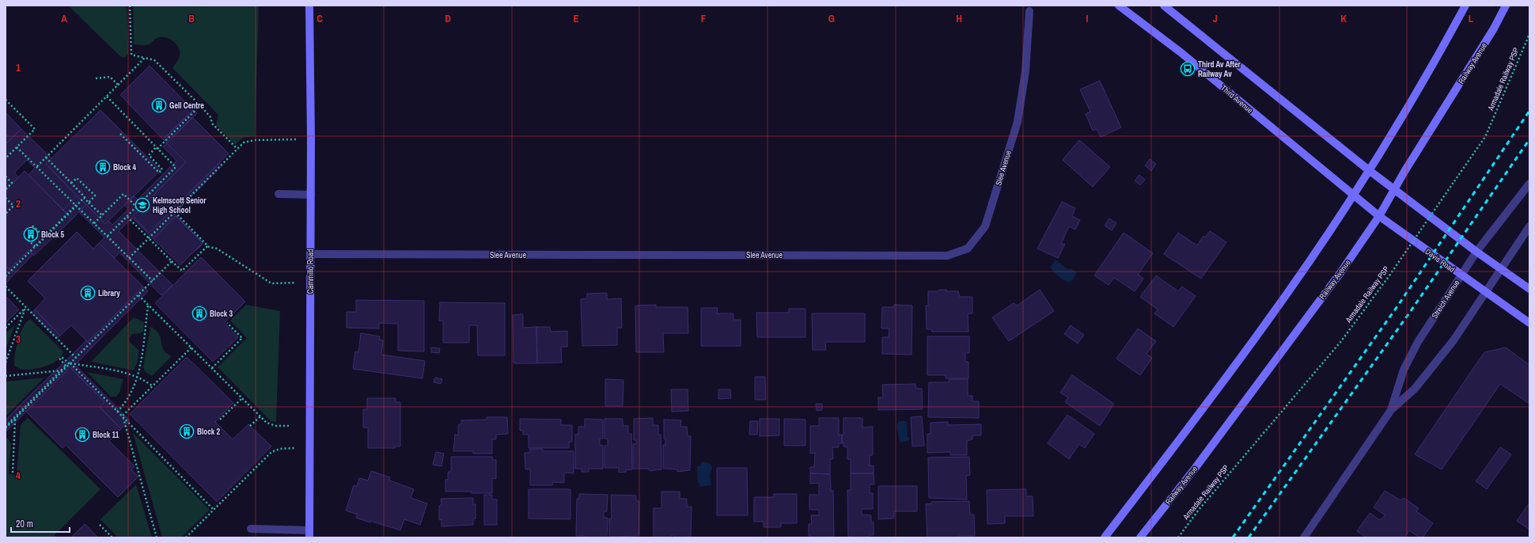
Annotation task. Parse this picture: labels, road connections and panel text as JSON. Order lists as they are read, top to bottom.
{
  "streets": {
    "main road": [
      "Railway Avenue",
      "Third Avenue",
      "Davis Road",
      "Cammillo Road"
    ],
    "street": ["Slee Avenue", "Streich Avenue"],
    "path": ["Armadale Railway PSP"]
  },
  "crossings": [
    ["Railway Avenue", "Davis Road"],
    ["Third Avenue", "Davis Road"],
    ["Slee Avenue", "Cammillo Road"],
    ["Davis Road", "Streich Avenue"]
  ],
  "places": {
    "bus stop": ["Third Av After Railway Av"],
    "building": [
      "Gell Centre",
      "Block 4",
      "Block 5",
      "Library",
      "Block 3",
      "Block 2",
      "Block 11"
    ],
    "school or university": ["Kelmscott Senior High School"]
  },
  "scale_bar": "20 m",
  "grid": {
    "columns": [
      "A",
      "B",
      "C",
      "D",
      "E",
      "F",
      "G",
      "H",
      "I",
      "J",
      "K",
      "L"
    ],
    "rows": [
      "1",
      "2",
      "3",
      "4"
    ]
  }
}
